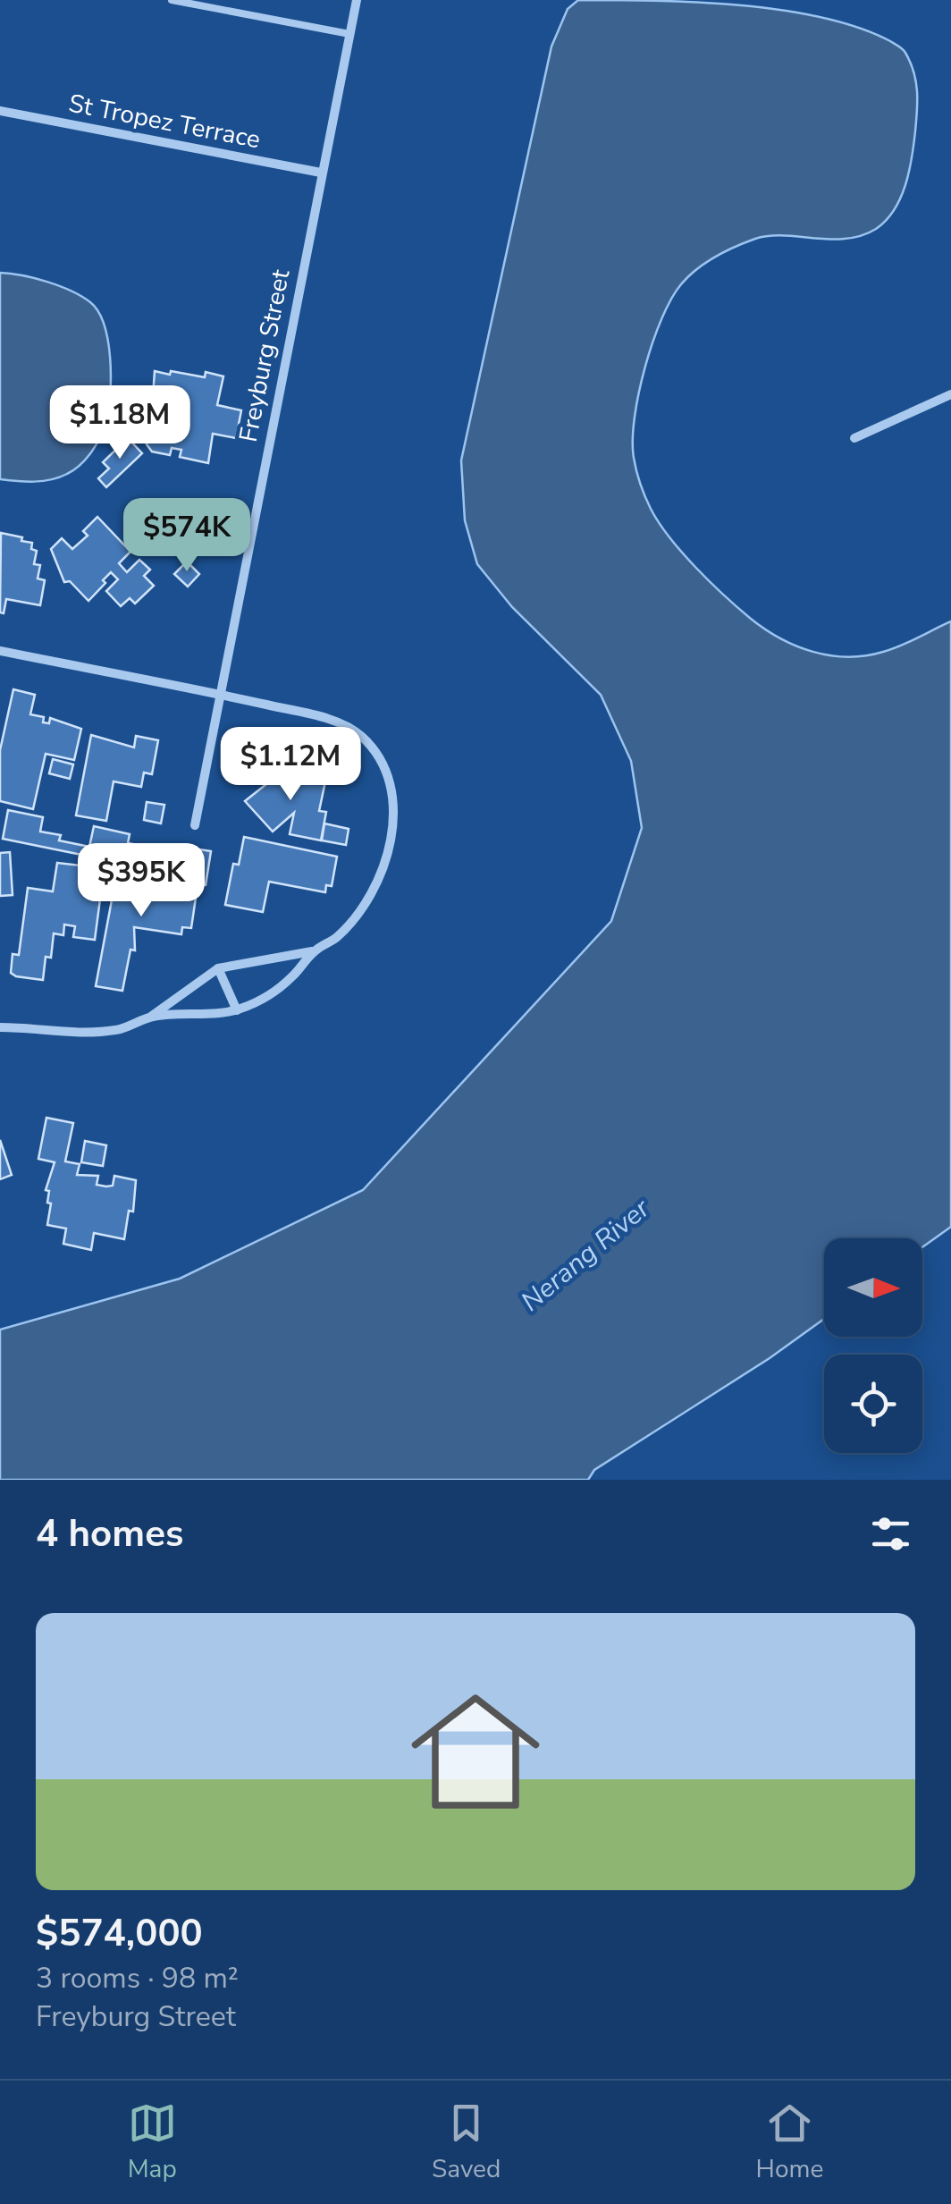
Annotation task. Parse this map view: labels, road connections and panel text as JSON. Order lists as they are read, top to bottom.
{
  "streets": {
    "street": ["St Tropez Terrace", "Freyburg Street"]
  },
  "crossings": [
    ["St Tropez Terrace", "Freyburg Street"]
  ],
  "water": ["Nerang River"],
  "north": "right",
  "page": {
    "price": [
      "$1.18M",
      "$574K",
      "$1.12M",
      "$395K"
    ],
    "heading": "4 homes",
    "list": [
      {
        "name": "$574,000",
        "note": "3 rooms · 98 m² · Freyburg Street"
      }
    ],
    "tabs": ["Map", "Saved", "Home"]
  }
}
